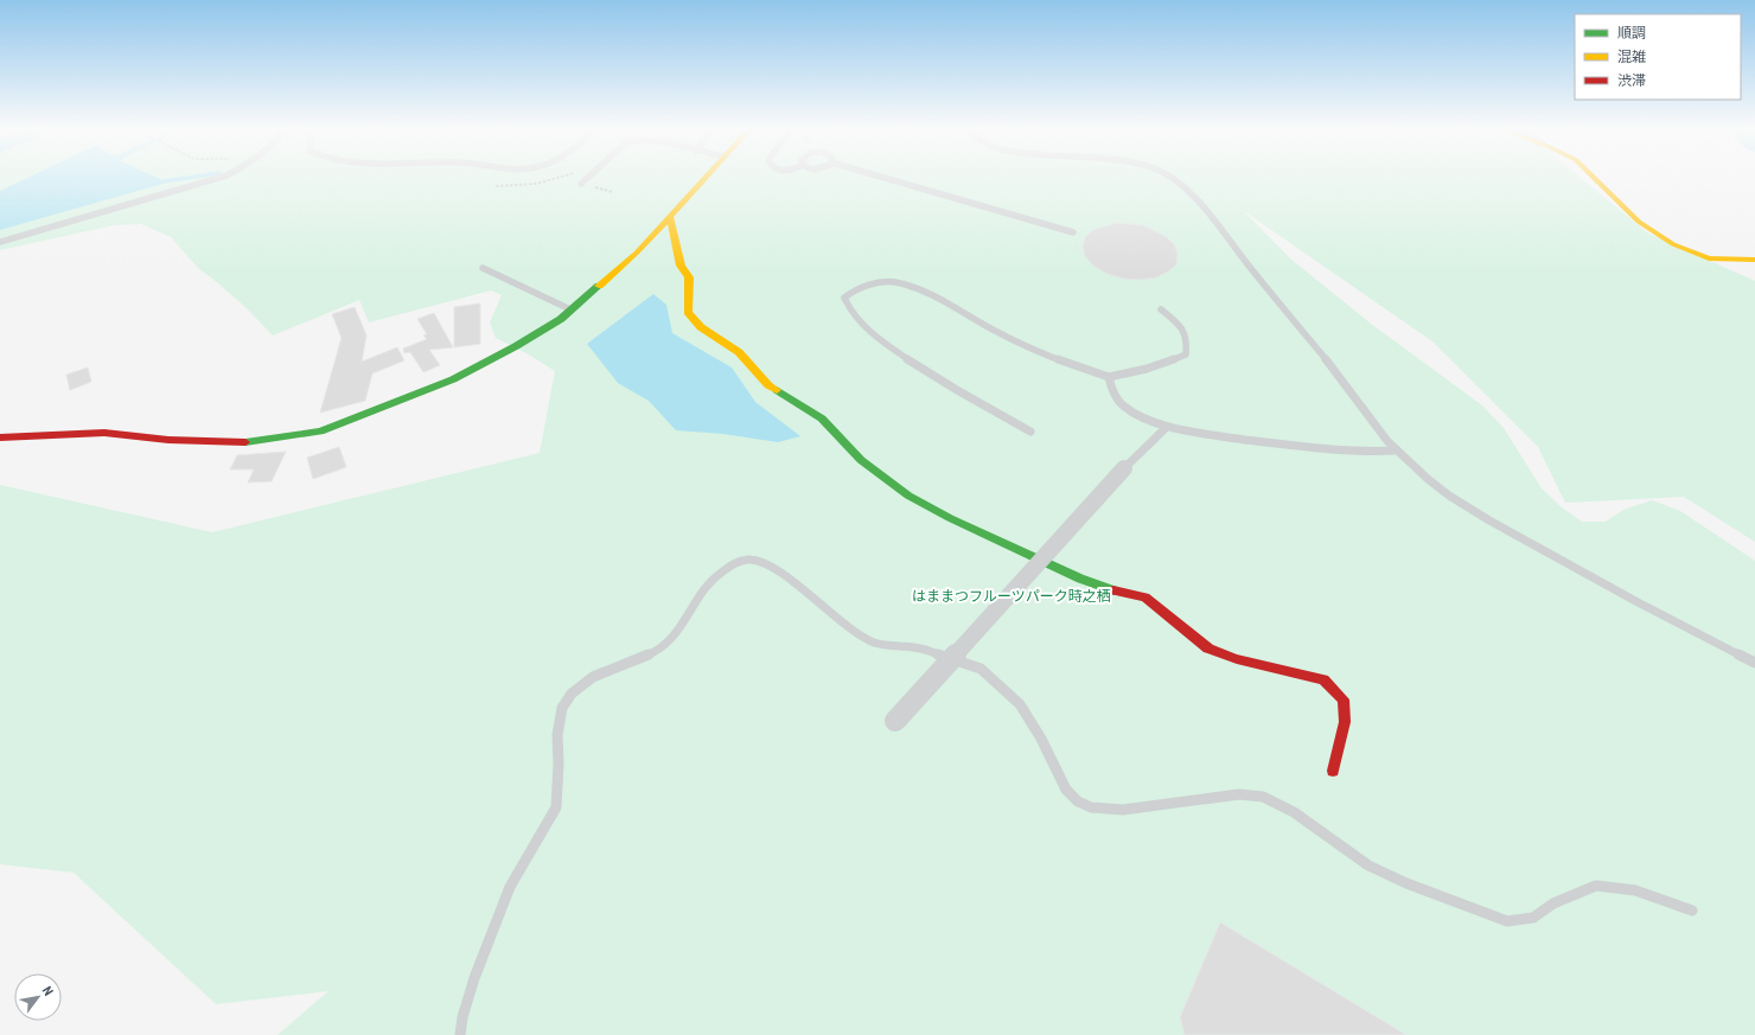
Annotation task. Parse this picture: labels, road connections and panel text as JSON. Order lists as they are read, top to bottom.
{
  "parks": ["はままつフルーツパーク時之栖"],
  "legend": ["順調", "混雑", "渋滞"],
  "north": "top right"
}
